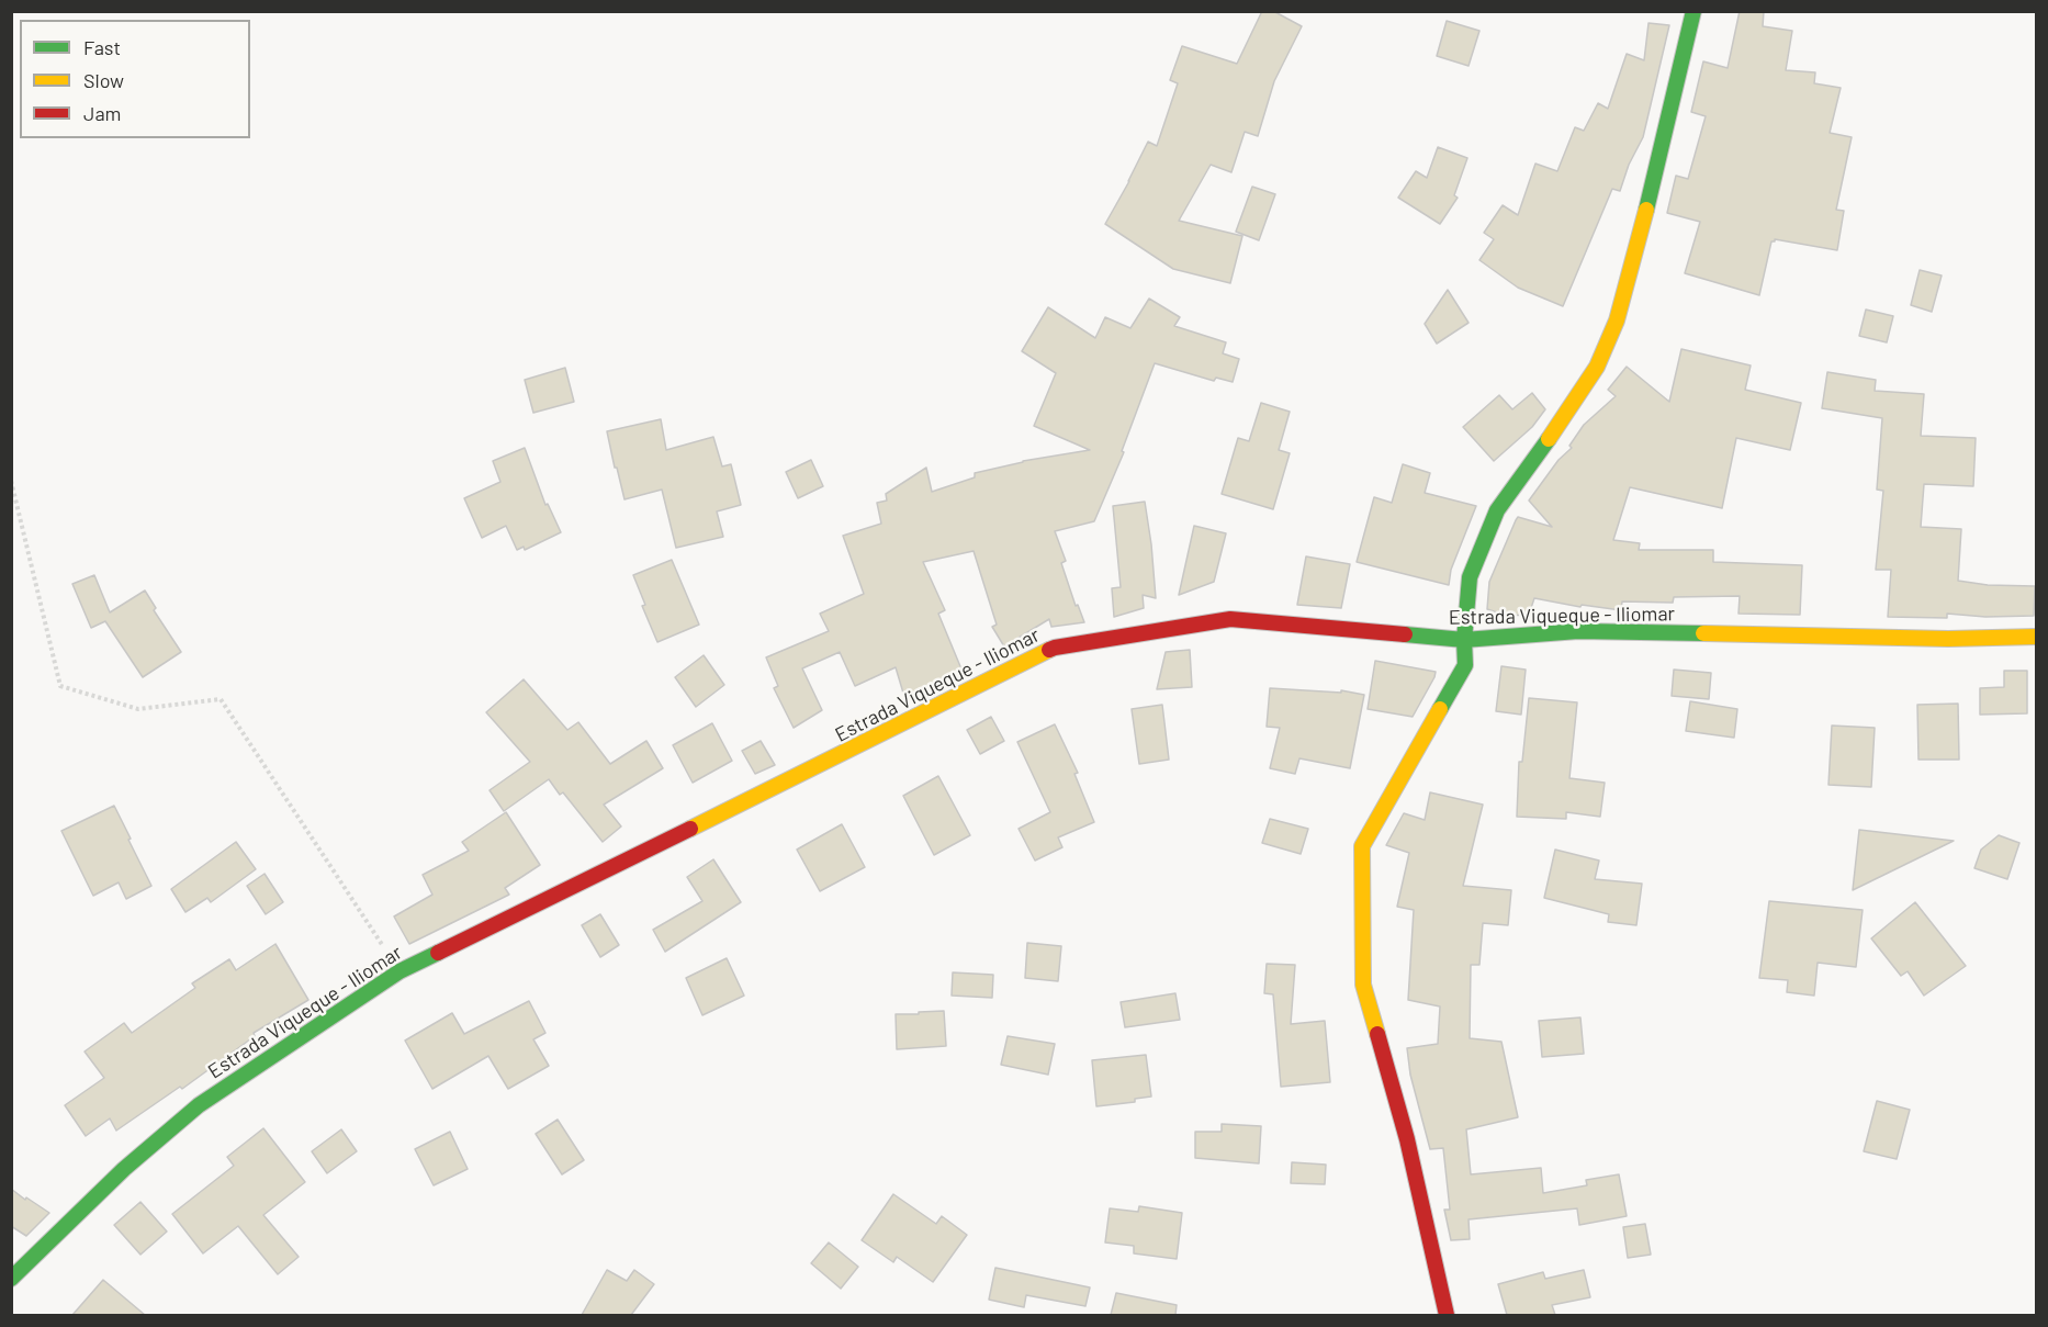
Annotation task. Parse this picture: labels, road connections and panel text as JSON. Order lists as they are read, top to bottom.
{
  "streets": {
    "main road": ["Estrada Viqueque - Iliomar"]
  },
  "legend": ["Fast", "Slow", "Jam"]
}
